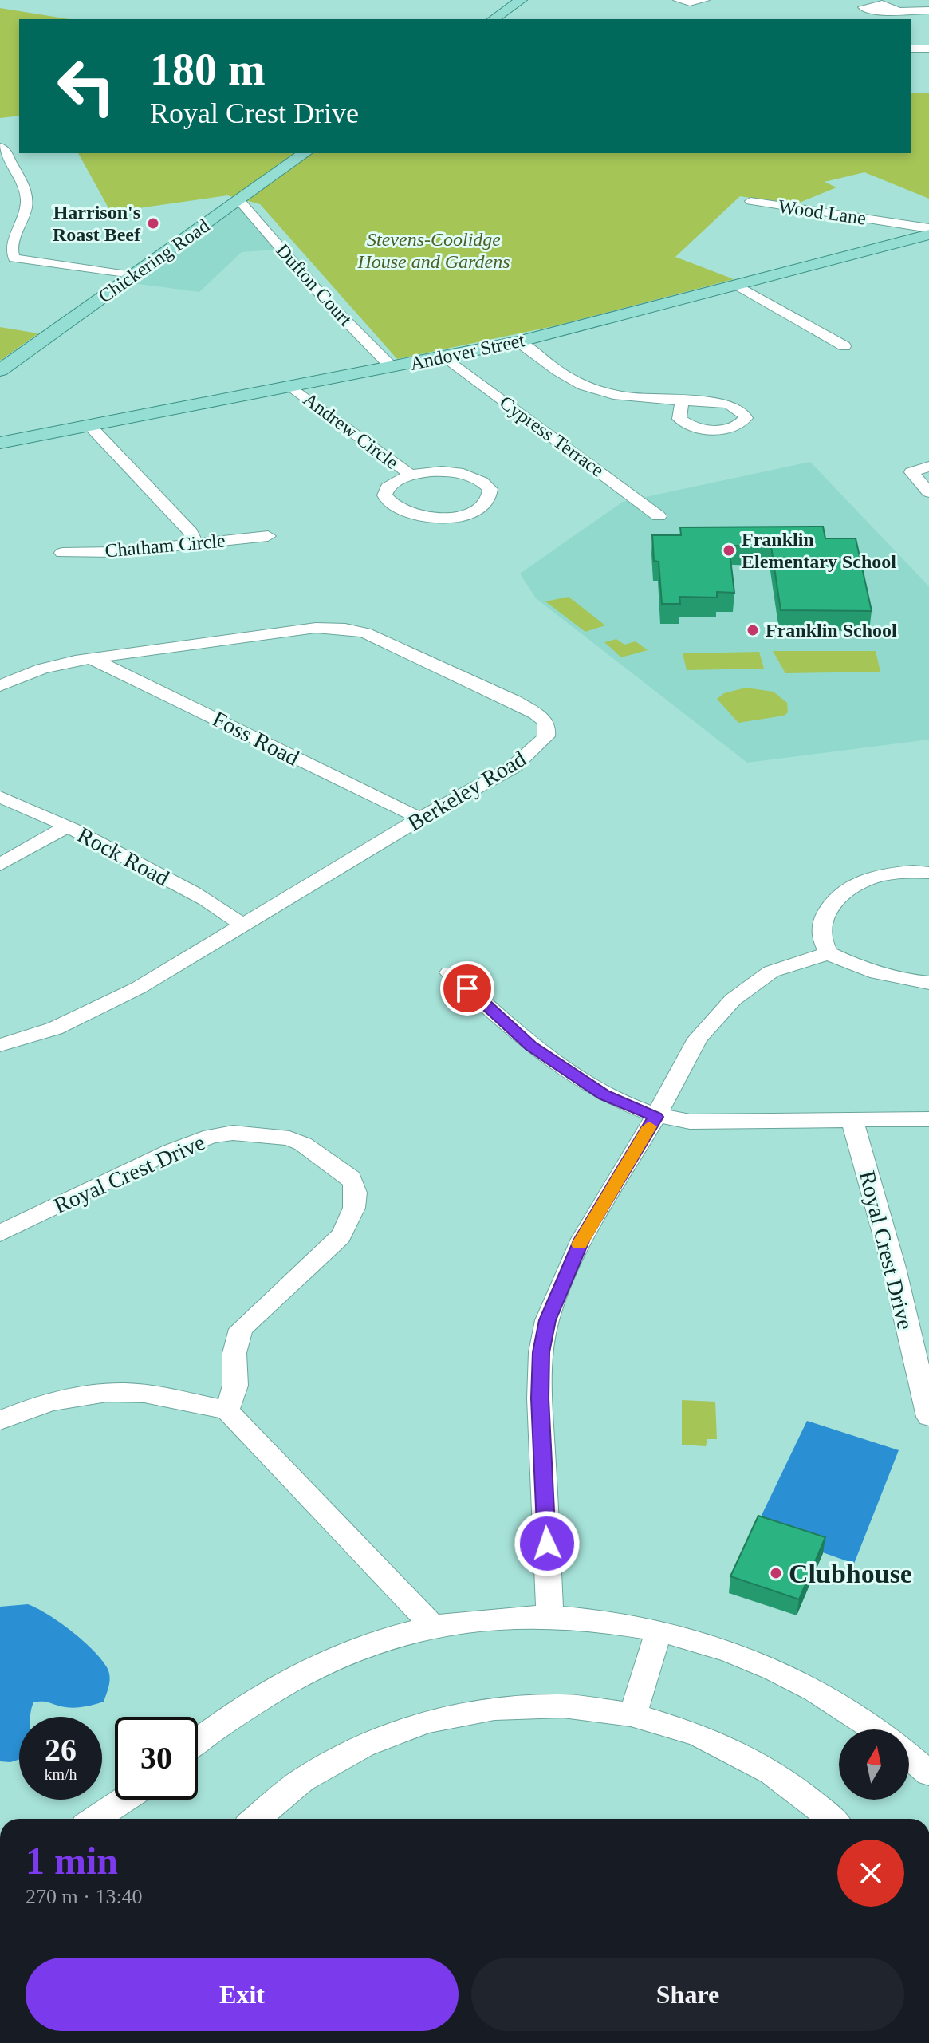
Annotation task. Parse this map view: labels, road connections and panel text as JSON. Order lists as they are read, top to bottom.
{
  "streets": {
    "main road": ["Chickering Road", "Andover Street"],
    "street": [
      "Wood Lane",
      "Dufton Court",
      "Andrew Circle",
      "Cypress Terrace",
      "Chatham Circle",
      "Foss Road",
      "Berkeley Road",
      "Rock Road",
      "Royal Crest Drive"
    ]
  },
  "crossings": [
    ["Wood Lane", "Andover Street"],
    ["Chickering Road", "Dufton Court"],
    ["Dufton Court", "Andover Street"],
    ["Andover Street", "Andrew Circle"],
    ["Andover Street", "Cypress Terrace"],
    ["Foss Road", "Berkeley Road"],
    ["Berkeley Road", "Rock Road"]
  ],
  "parks": ["Stevens-Coolidge House and Gardens"],
  "places": [
    "Harrison's Roast Beef",
    "Franklin Elementary School",
    "Franklin School",
    "Clubhouse"
  ],
  "north": "top",
  "page": {
    "turn": ["180 m", "Royal Crest Drive"],
    "speed": "26 km/h",
    "limit": "30",
    "heading": ["1 min", "270 m · 13:40"],
    "buttons": ["Exit", "Share"]
  }
}
